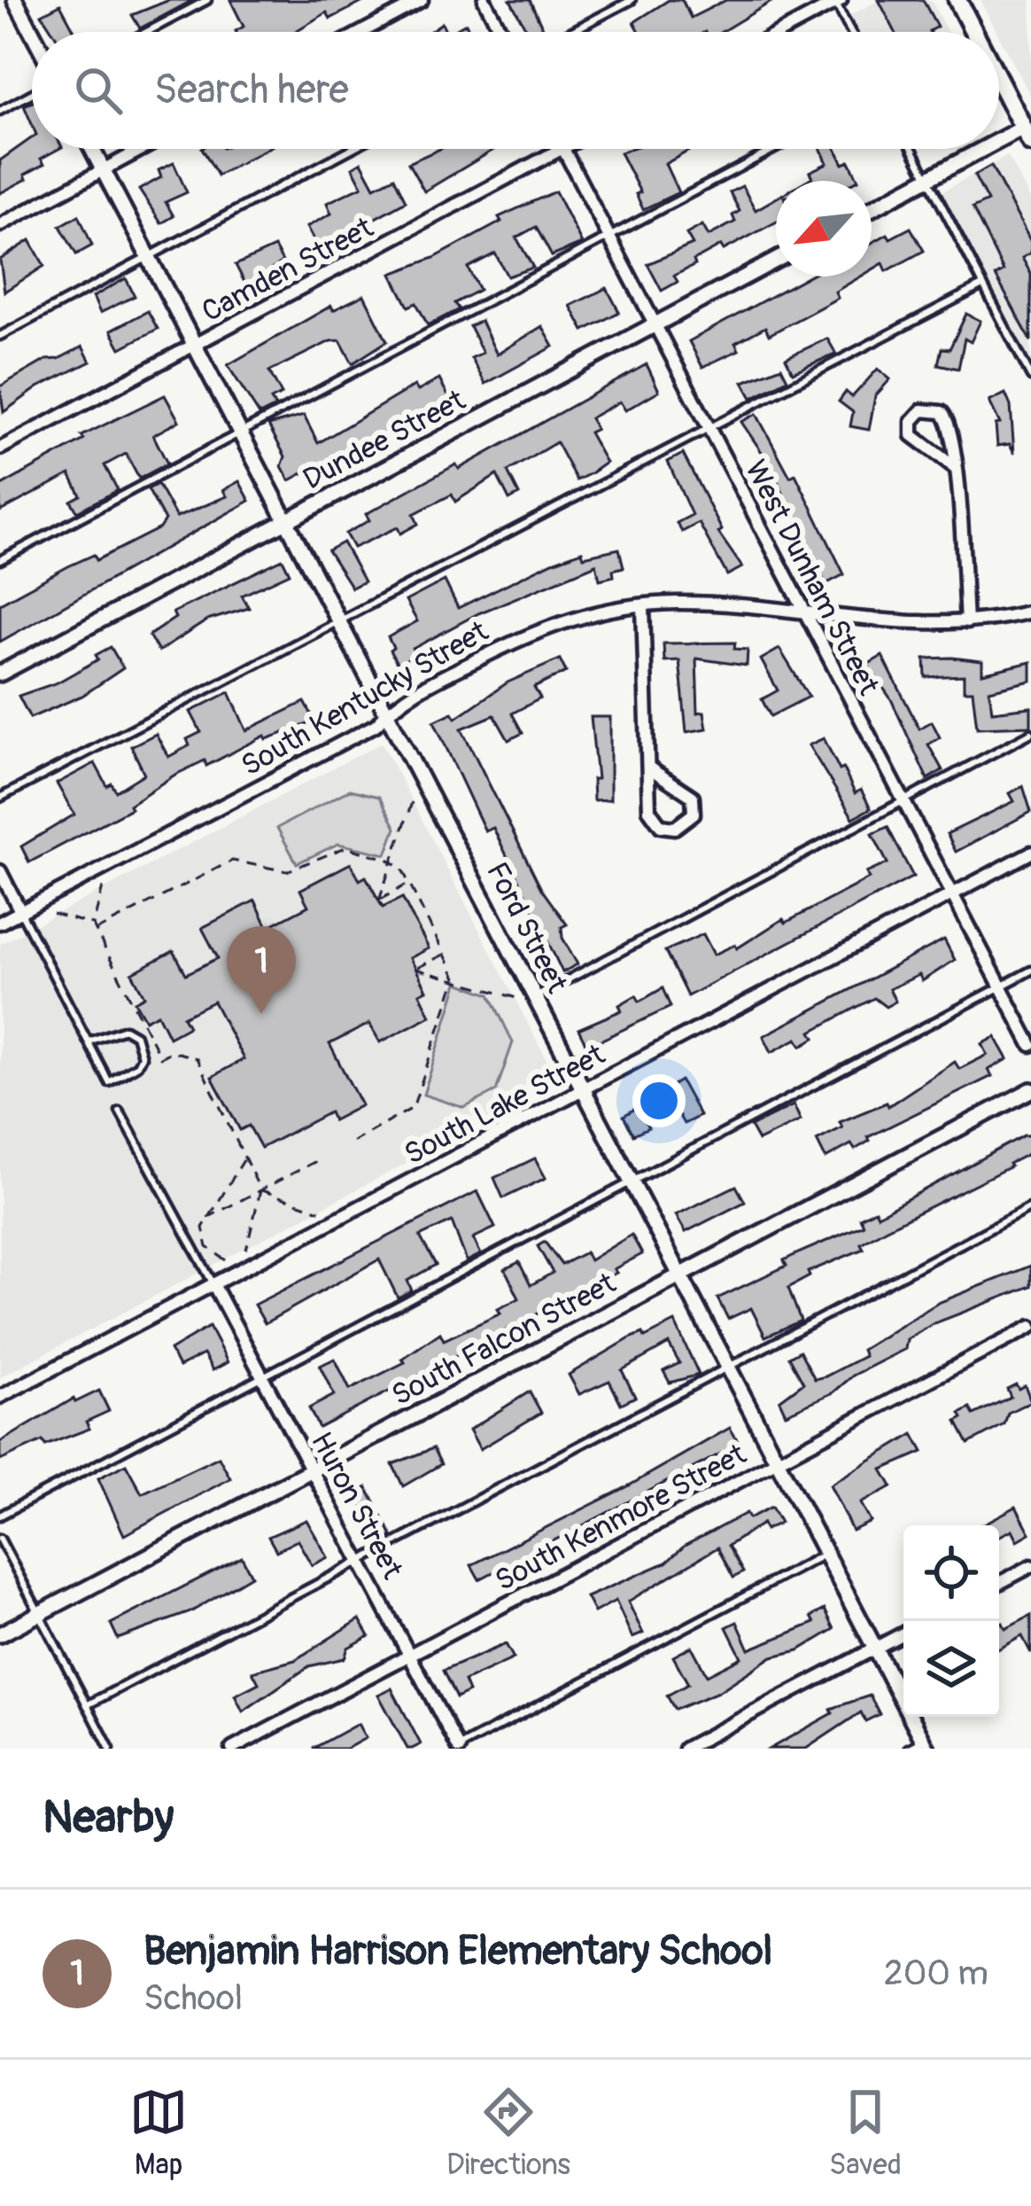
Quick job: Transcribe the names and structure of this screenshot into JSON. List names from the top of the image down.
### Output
{
  "streets": {
    "street": [
      "Camden Street",
      "Dundee Street",
      "West Dunham Street",
      "South Kentucky Street",
      "Ford Street",
      "South Lake Street",
      "South Falcon Street",
      "Huron Street",
      "South Kenmore Street"
    ]
  },
  "crossings": [
    ["Camden Street", "Ford Street"],
    ["Dundee Street", "West Dunham Street"],
    ["Dundee Street", "Ford Street"],
    ["West Dunham Street", "South Kentucky Street"],
    ["West Dunham Street", "South Lake Street"],
    ["South Kentucky Street", "Ford Street"],
    ["Ford Street", "South Lake Street"],
    ["Ford Street", "South Falcon Street"],
    ["Ford Street", "South Kenmore Street"],
    ["South Lake Street", "Huron Street"],
    ["South Falcon Street", "Huron Street"],
    ["Huron Street", "South Kenmore Street"]
  ],
  "north": "bottom left",
  "page": {
    "search": "Search here",
    "pins": "1",
    "heading": "Nearby",
    "list": [
      {
        "mark": "1",
        "name": "Benjamin Harrison Elementary School",
        "note": "School",
        "value": "200 m"
      }
    ],
    "nav": ["Map", "Directions", "Saved"]
  }
}
